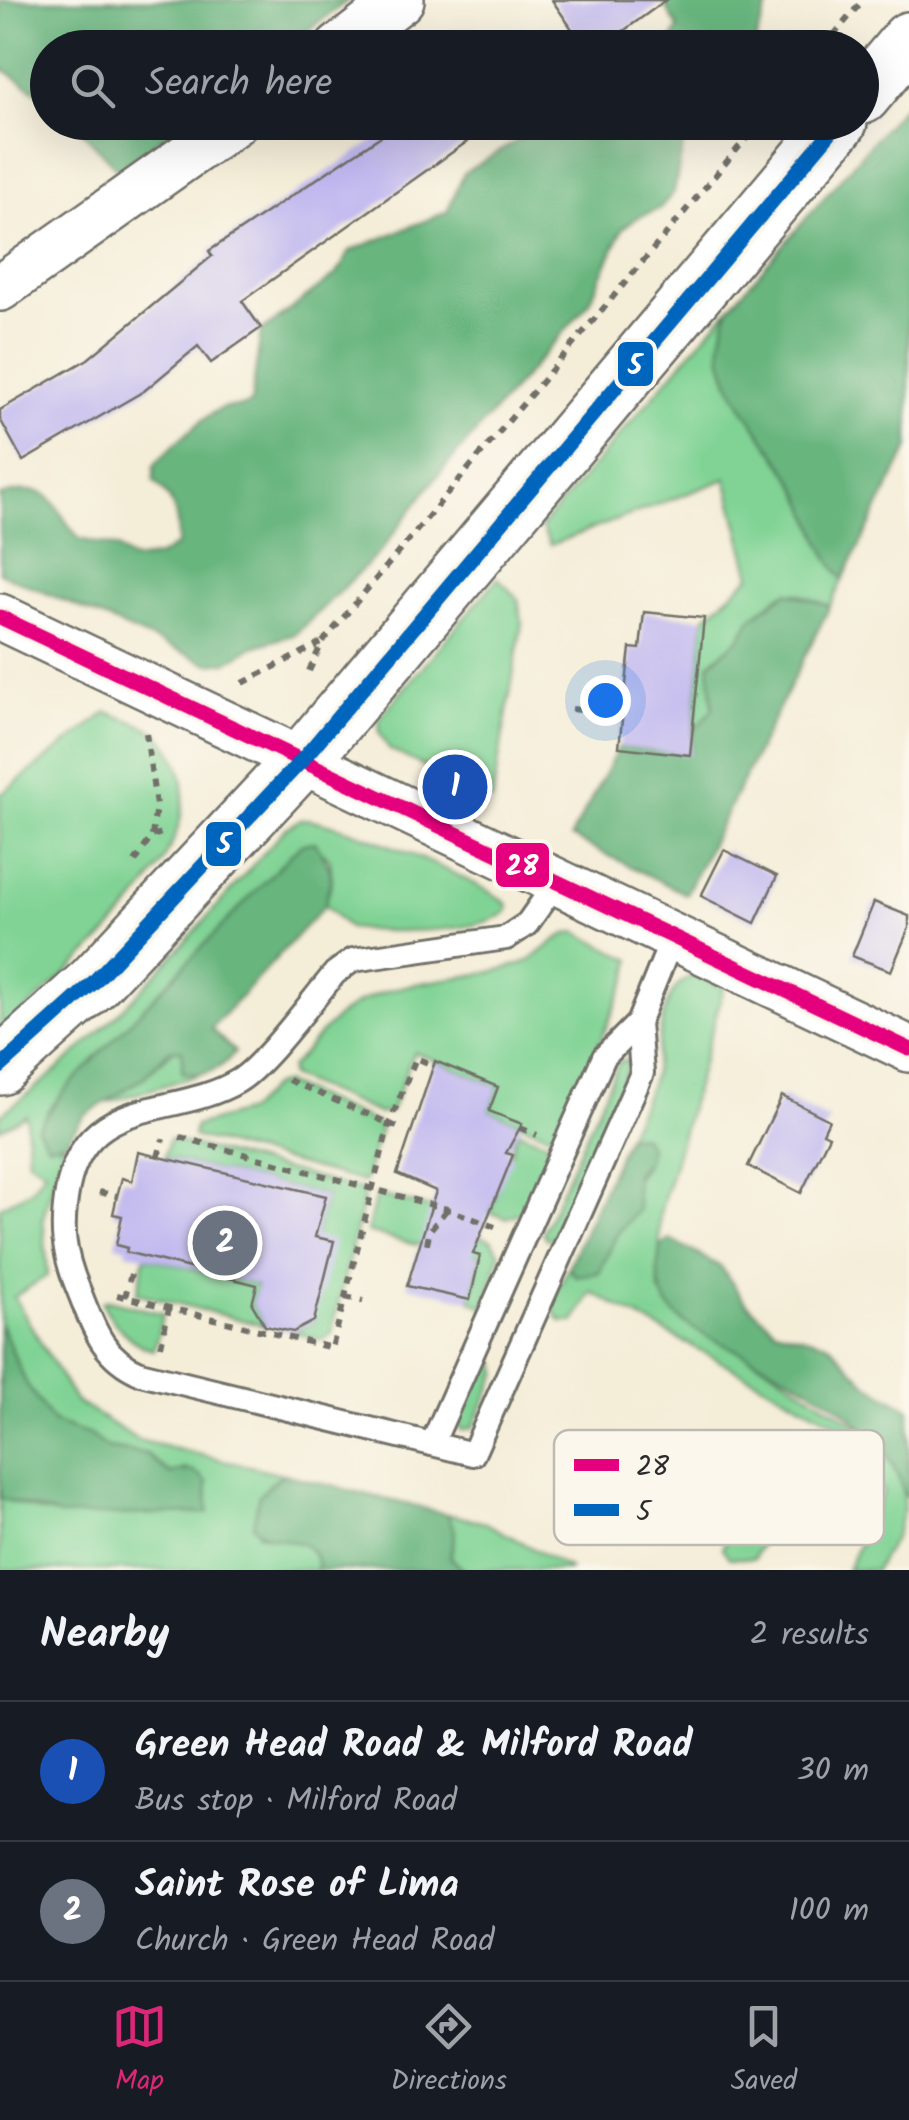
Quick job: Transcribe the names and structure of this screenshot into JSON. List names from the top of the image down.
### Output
{
  "lines": ["transit line 5", "transit line 28"],
  "legend": ["28", "5"],
  "page": {
    "search": "Search here",
    "pins": ["1", "2"],
    "heading": ["Nearby", "2 results"],
    "list": [
      {
        "mark": "1",
        "name": "Green Head Road & Milford Road",
        "note": "Bus stop · Milford Road",
        "value": "30 m"
      },
      {
        "mark": "2",
        "name": "Saint Rose of Lima",
        "note": "Church · Green Head Road",
        "value": "100 m"
      }
    ],
    "nav": ["Map", "Directions", "Saved"]
  }
}
